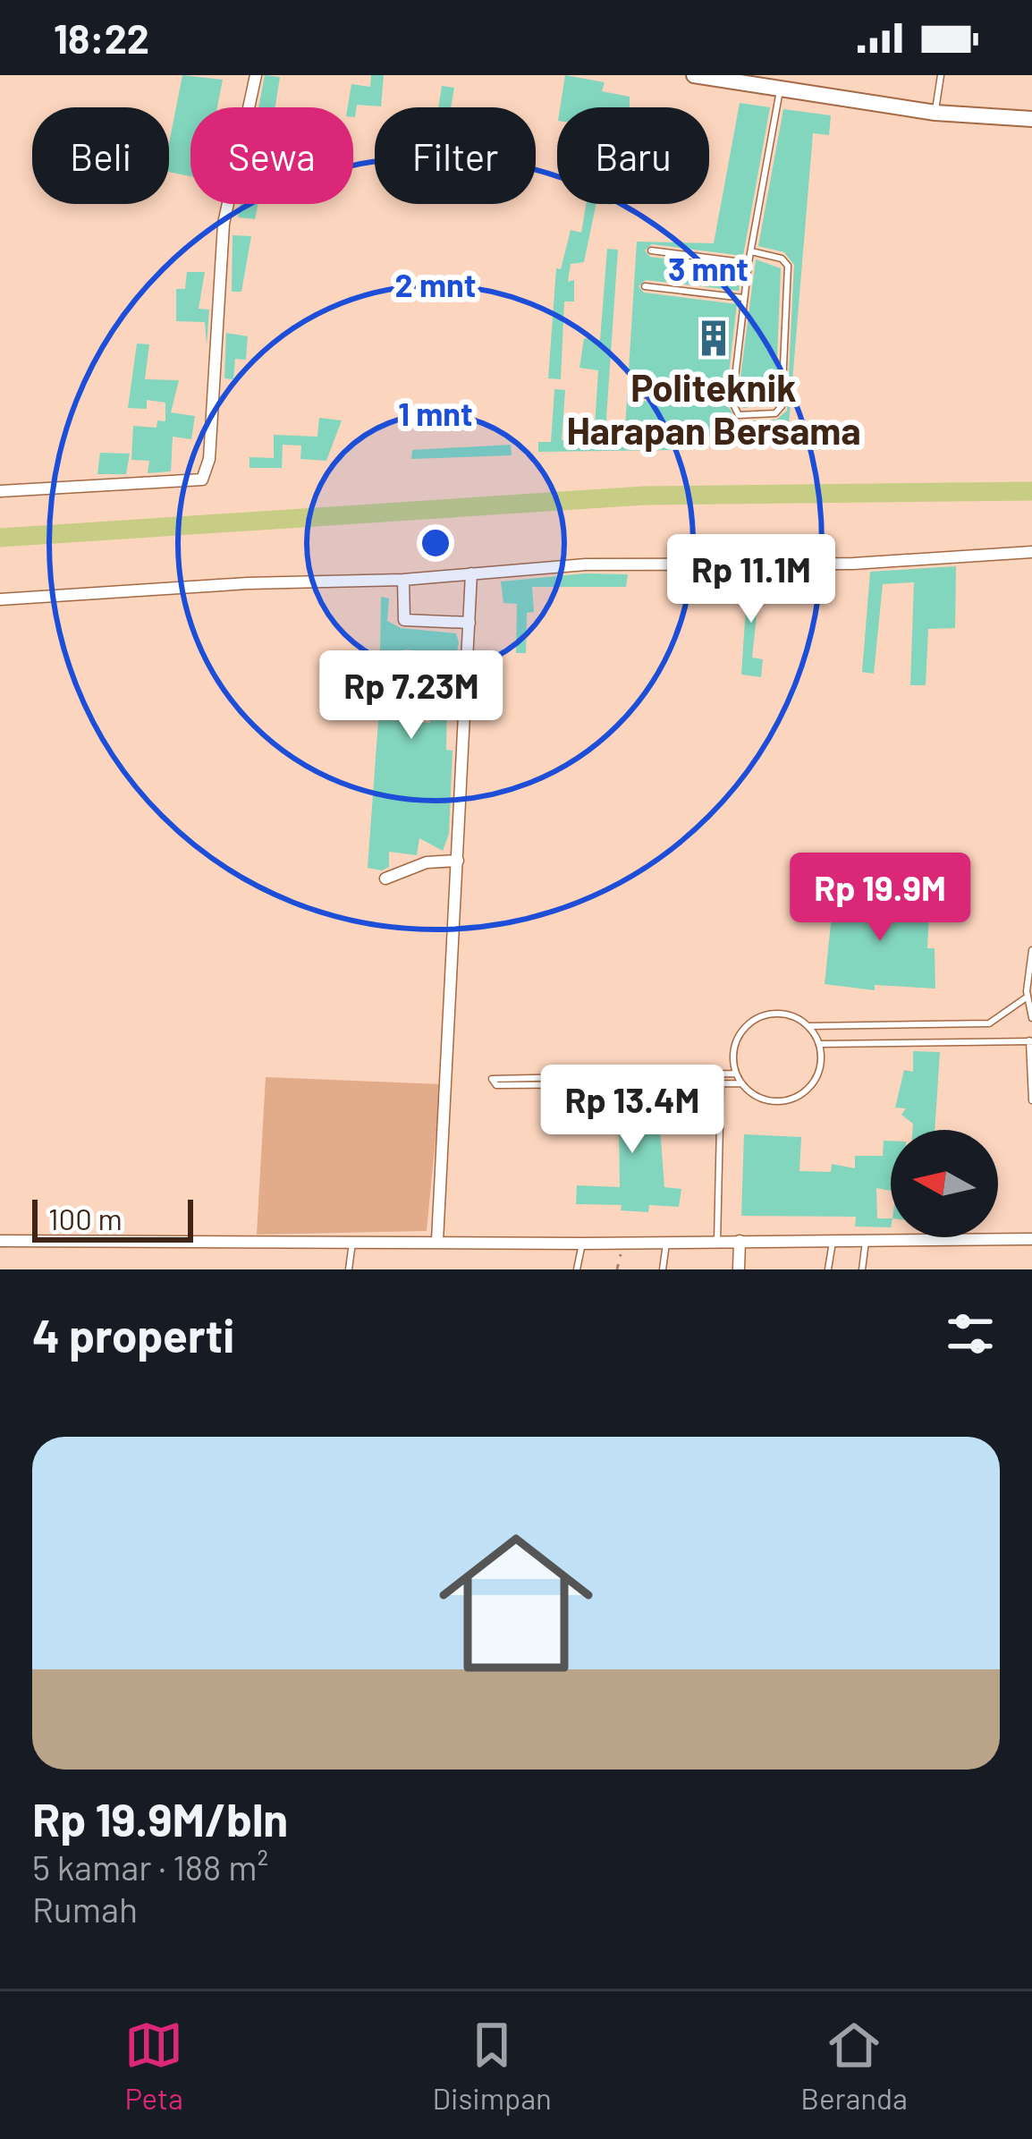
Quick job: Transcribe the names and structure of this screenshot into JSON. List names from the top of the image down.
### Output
{
  "places": {
    "building": ["Politeknik Harapan Bersama"]
  },
  "scale_bar": "100 m",
  "north": "left",
  "page": {
    "status": "18:22",
    "chip": [
      "Beli",
      "Sewa",
      "Filter",
      "Baru"
    ],
    "price": [
      "Rp 11.1M",
      "Rp 7.23M",
      "Rp 19.9M",
      "Rp 13.4M"
    ],
    "scale": "100 m",
    "heading": "4 properti",
    "list": [
      {
        "name": "Rp 19.9M/bln",
        "note": "5 kamar · 188 m² · Rumah"
      }
    ],
    "tabs": ["Peta", "Disimpan", "Beranda"]
  },
  "rings": ["3 mnt", "2 mnt", "1 mnt"]
}
